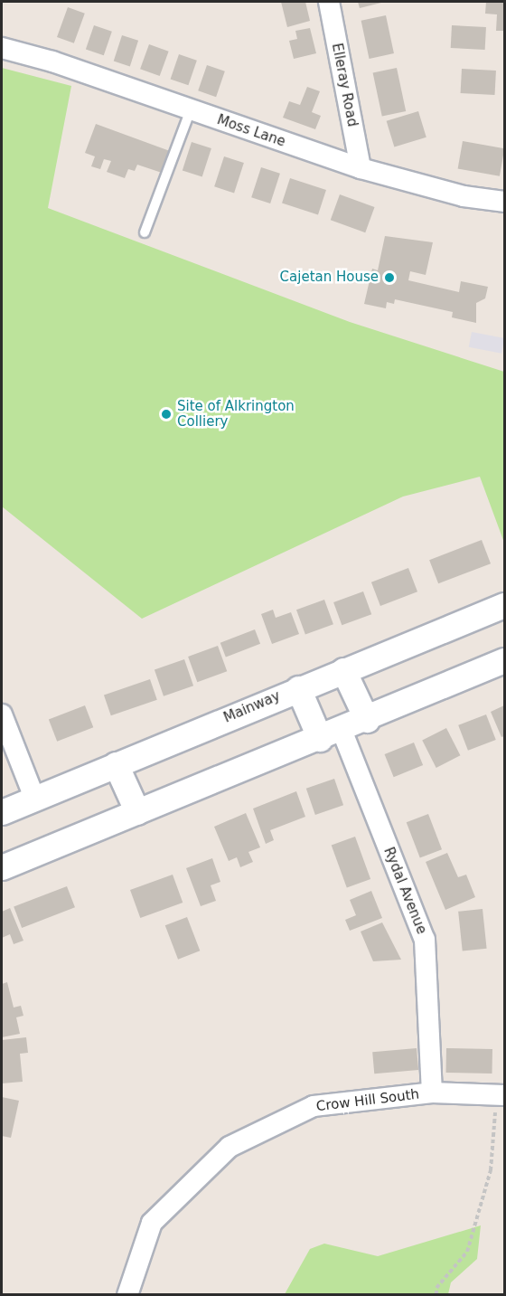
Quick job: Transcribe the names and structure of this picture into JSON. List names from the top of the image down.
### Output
{
  "streets": {
    "street": [
      "Elleray Road",
      "Moss Lane",
      "Mainway",
      "Rydal Avenue",
      "Crow Hill South"
    ]
  },
  "crossings": [
    ["Elleray Road", "Moss Lane"],
    ["Rydal Avenue", "Crow Hill South"]
  ],
  "places": ["Cajetan House", "Site of Alkrington Colliery"]
}
